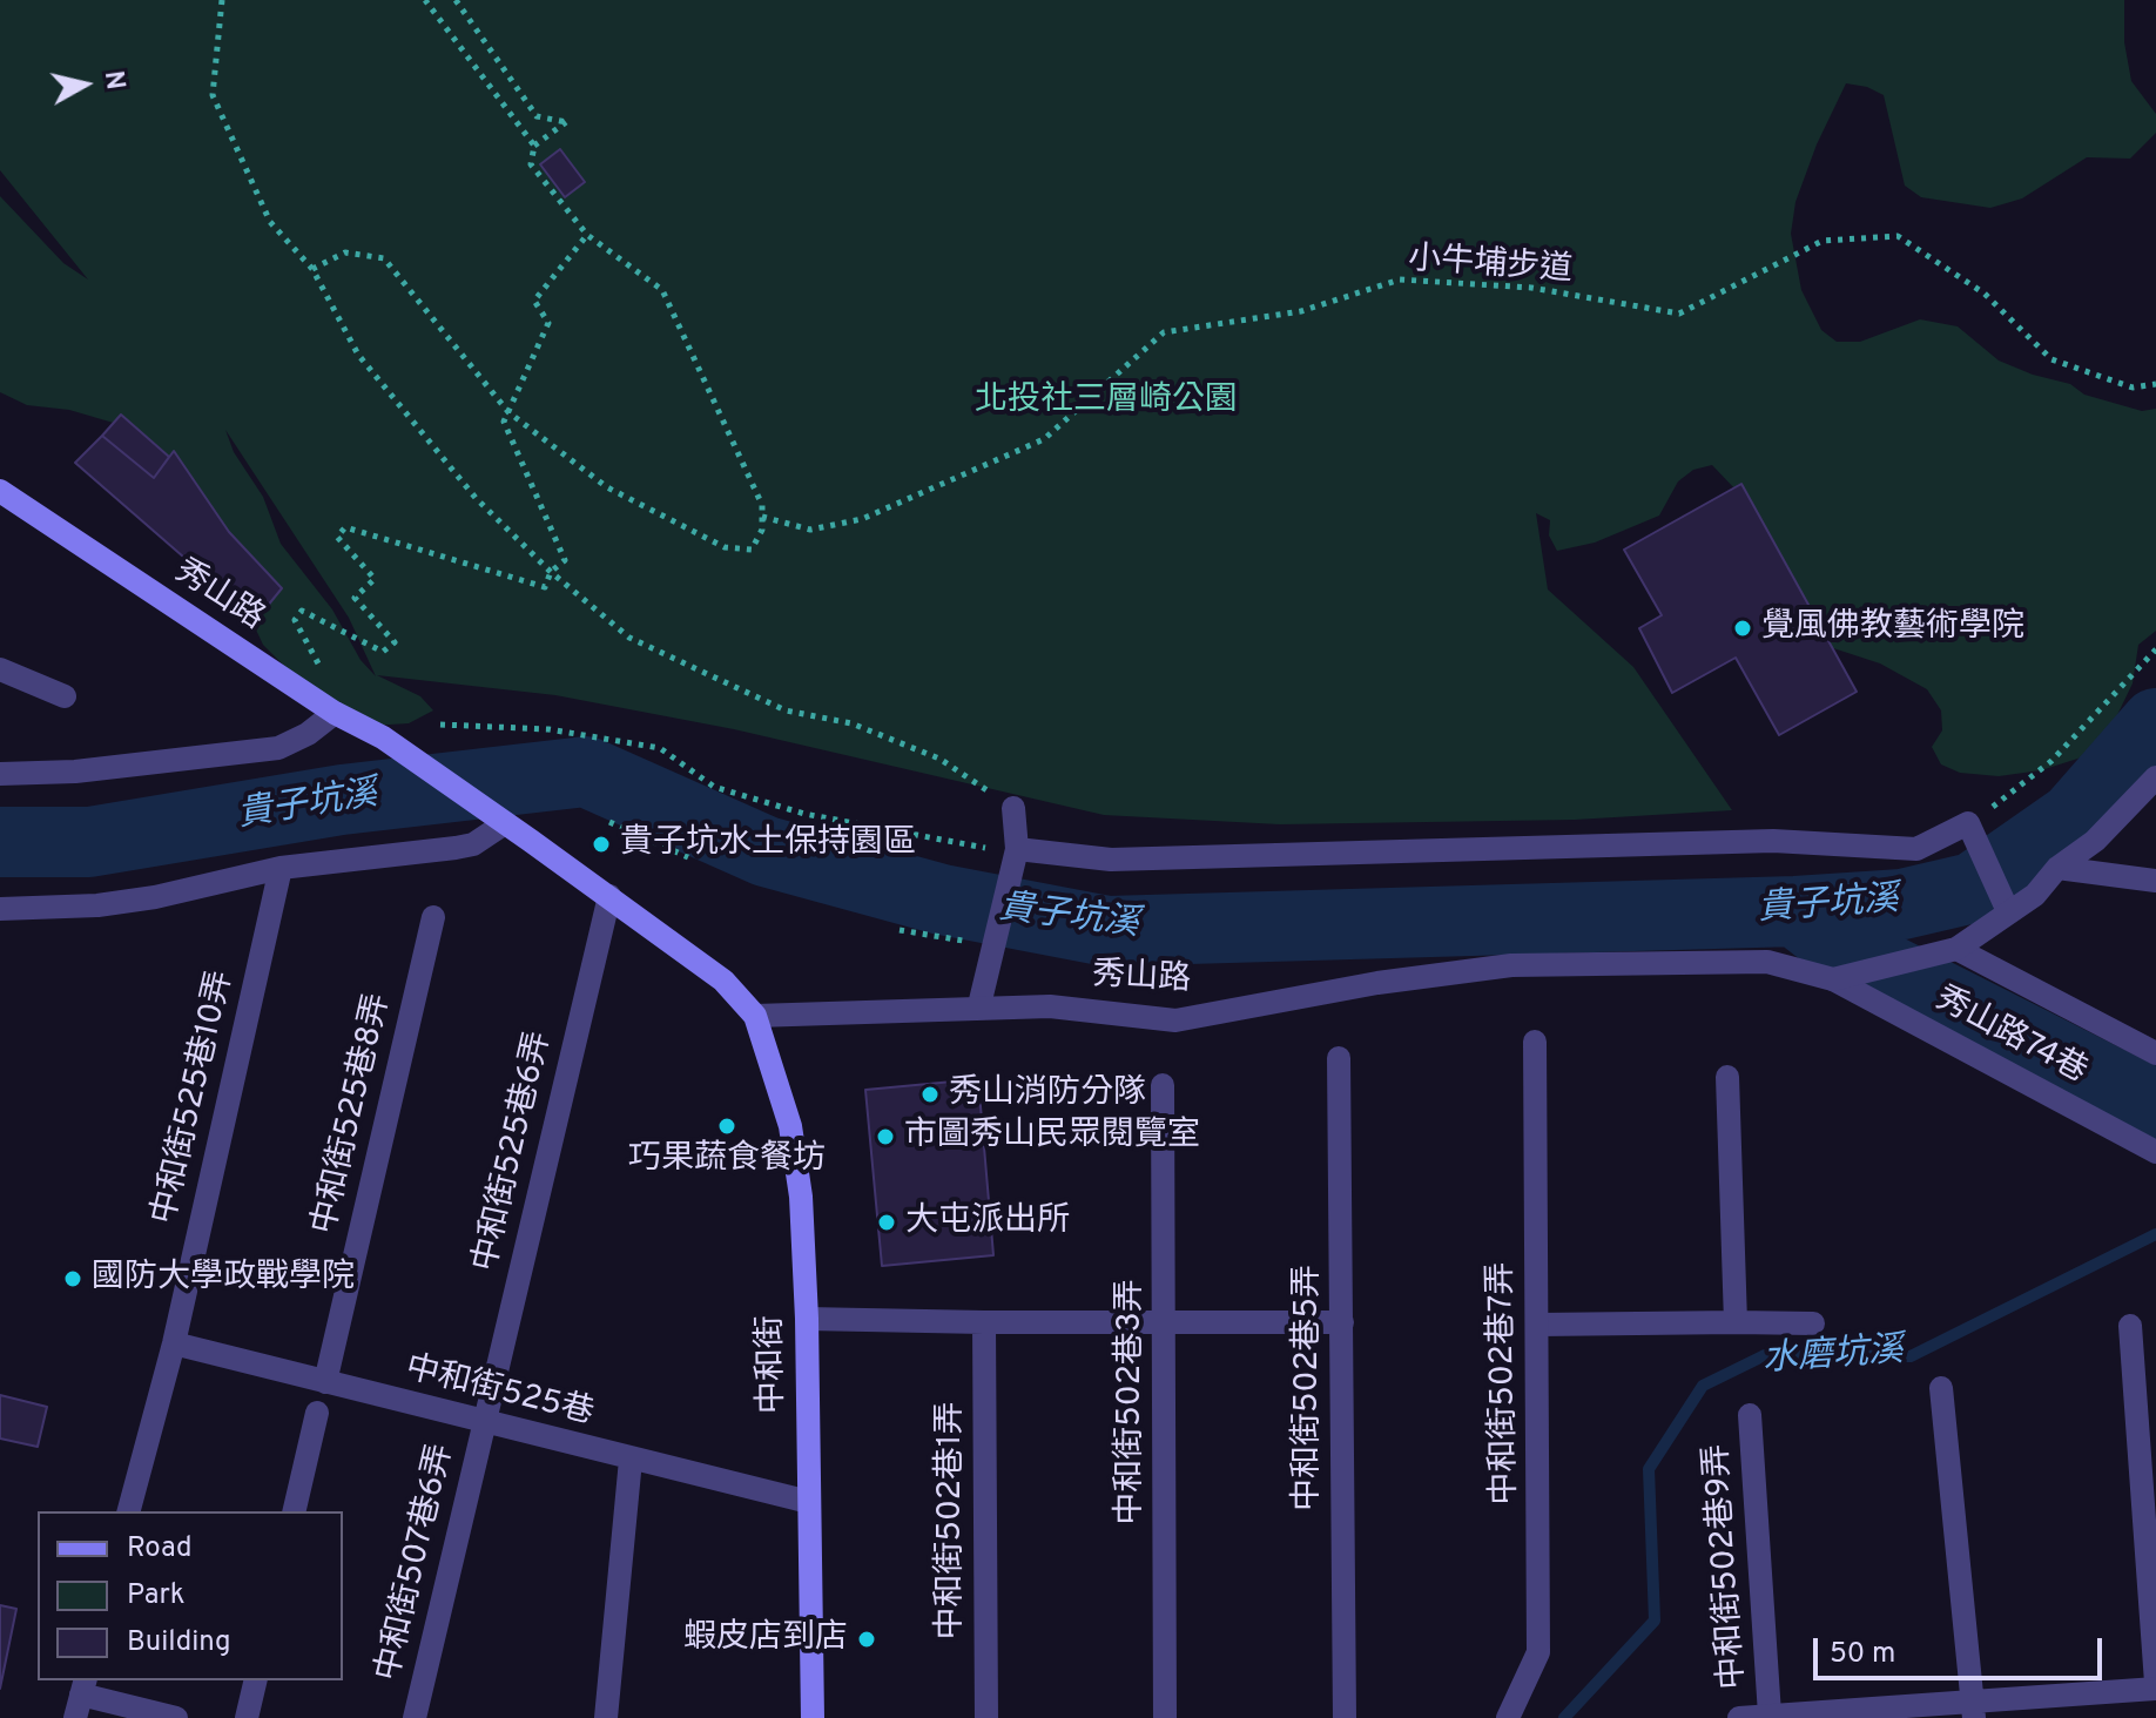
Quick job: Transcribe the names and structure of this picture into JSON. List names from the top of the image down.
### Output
{
  "streets": {
    "street": [
      "秀山路",
      "秀山路74巷",
      "中和街525巷10弄",
      "中和街525巷8弄",
      "中和街525巷6弄",
      "中和街",
      "中和街502巷7弄",
      "中和街502巷5弄",
      "中和街525巷",
      "中和街502巷3弄",
      "中和街502巷1弄",
      "中和街507巷6弄",
      "中和街502巷9弄"
    ],
    "path": ["小牛埔步道"]
  },
  "crossings": [
    ["秀山路", "秀山路74巷"],
    ["秀山路", "中和街"],
    ["中和街525巷10弄", "中和街525巷"],
    ["中和街525巷8弄", "中和街525巷"],
    ["中和街525巷6弄", "中和街525巷"],
    ["中和街525巷6弄", "中和街507巷6弄"],
    ["中和街", "中和街525巷"],
    ["中和街525巷", "中和街507巷6弄"]
  ],
  "water": ["貴子坑溪", "水磨坑溪"],
  "parks": ["北投社三層崎公園"],
  "places": [
    "覺風佛教藝術學院",
    "貴子坑水土保持園區",
    "秀山消防分隊",
    "巧果蔬食餐坊",
    "市圖秀山民眾閱覽室",
    "大屯派出所",
    "國防大學政戰學院",
    "蝦皮店到店"
  ],
  "legend": ["Road", "Park", "Building"],
  "scale_bar": "50 m",
  "north": "right"
}
